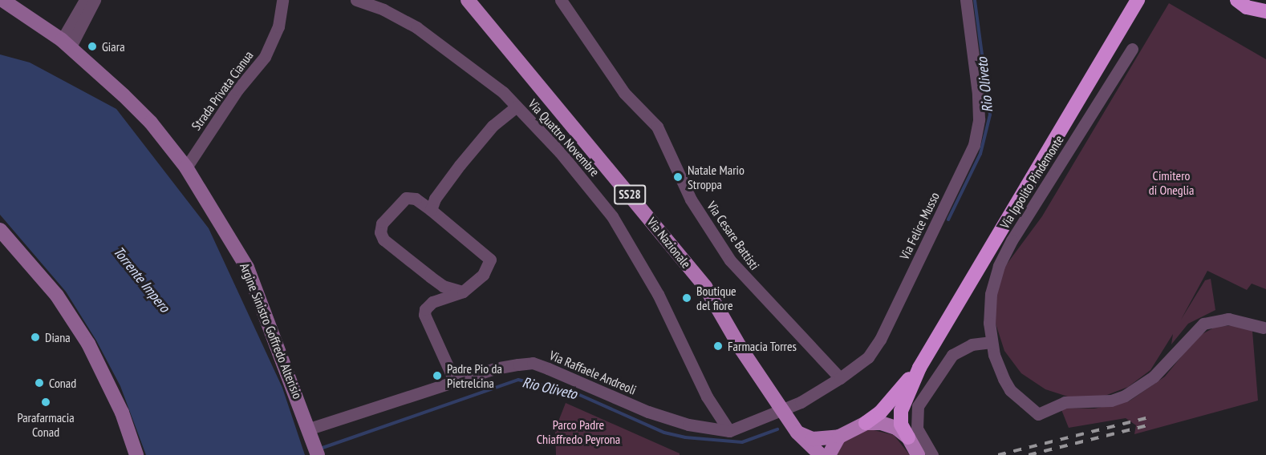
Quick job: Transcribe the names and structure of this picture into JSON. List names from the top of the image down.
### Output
{
  "streets": {
    "main road": ["SS28", "Via Nazionale", "Argine Sinistro Goffredo Alterisio"],
    "street": [
      "Strada Privata Cianua",
      "Via Quattro Novembre",
      "Via Ippolito Pindemonte",
      "Via Felice Musso",
      "Via Cesare Battisti",
      "Via Raffaele Andreoli"
    ]
  },
  "crossings": [
    ["Strada Privata Cianua", "Argine Sinistro Goffredo Alterisio"],
    ["Via Quattro Novembre", "Via Raffaele Andreoli"],
    ["Via Felice Musso", "Via Cesare Battisti"],
    ["Via Felice Musso", "Via Nazionale"],
    ["Via Felice Musso", "Via Raffaele Andreoli"],
    ["Via Nazionale", "Via Raffaele Andreoli"],
    ["Argine Sinistro Goffredo Alterisio", "Via Raffaele Andreoli"]
  ],
  "water": ["Rio Oliveto", "Torrente Impero"],
  "parks": ["Cimitero di Oneglia", "Parco Padre Chiaffredo Peyrona"],
  "places": [
    "Giara",
    "Natale Mario Stroppa",
    "Boutique del fiore",
    "Diana",
    "Farmacia Torres",
    "Padre Pio da Pietrelcina",
    "Conad",
    "Parafarmacia Conad"
  ]
}
